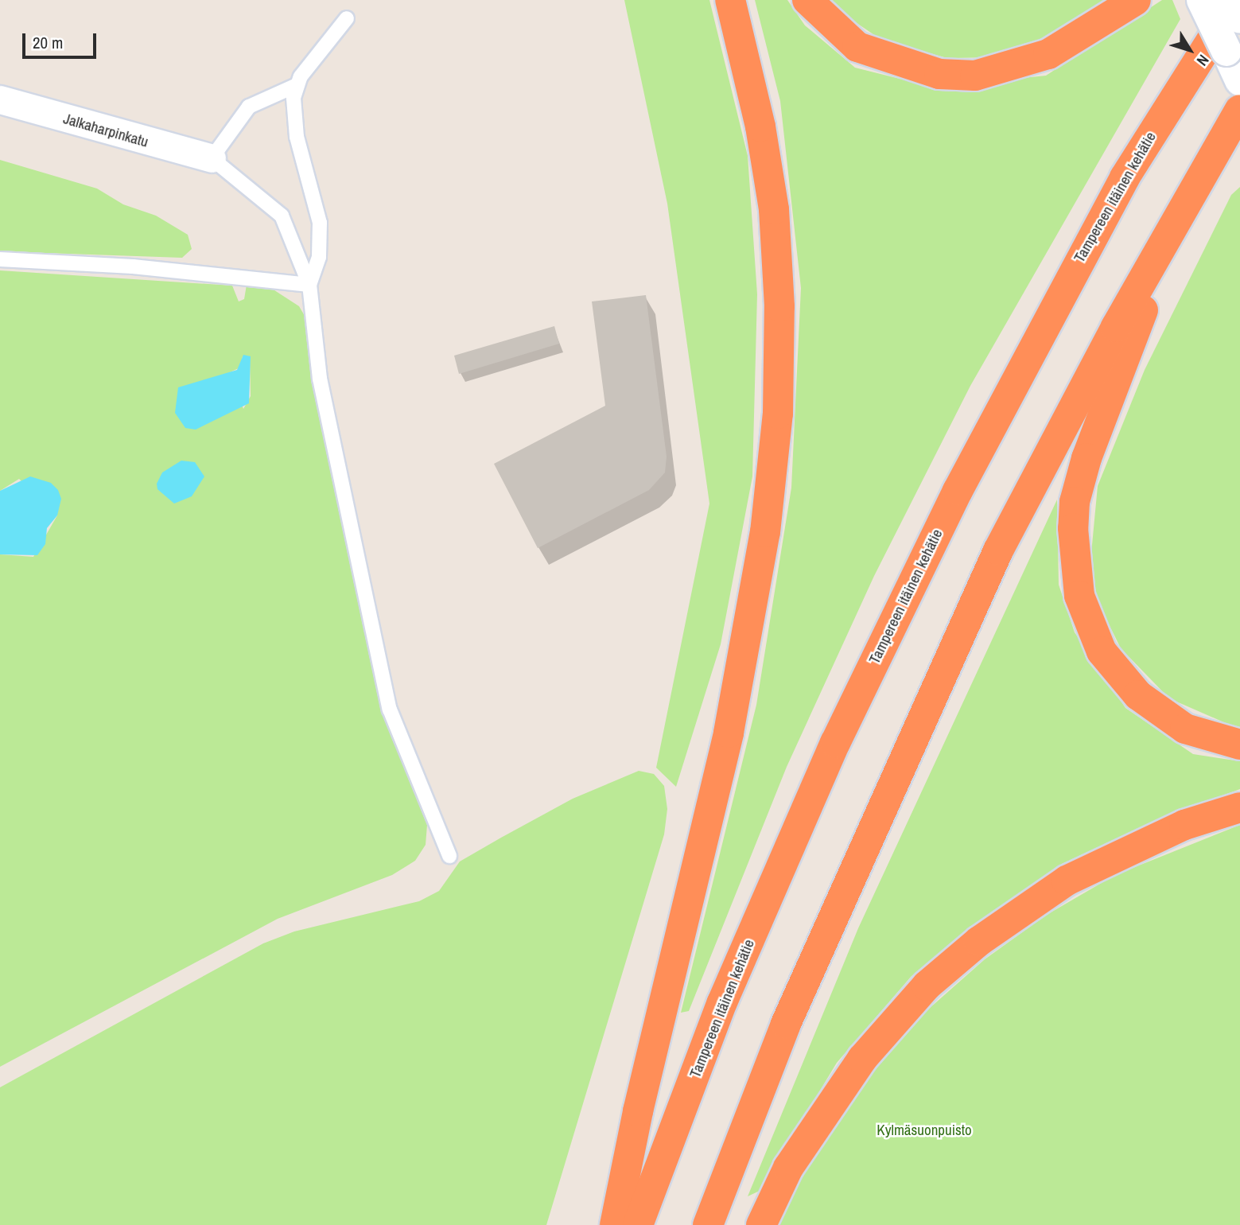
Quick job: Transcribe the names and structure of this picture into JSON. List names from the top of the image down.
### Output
{
  "streets": {
    "highway": ["Tampereen itäinen kehätie"],
    "street": ["Jalkaharpinkatu"]
  },
  "parks": ["Kylmäsuonpuisto"],
  "scale_bar": "20 m",
  "north": "bottom right"
}
